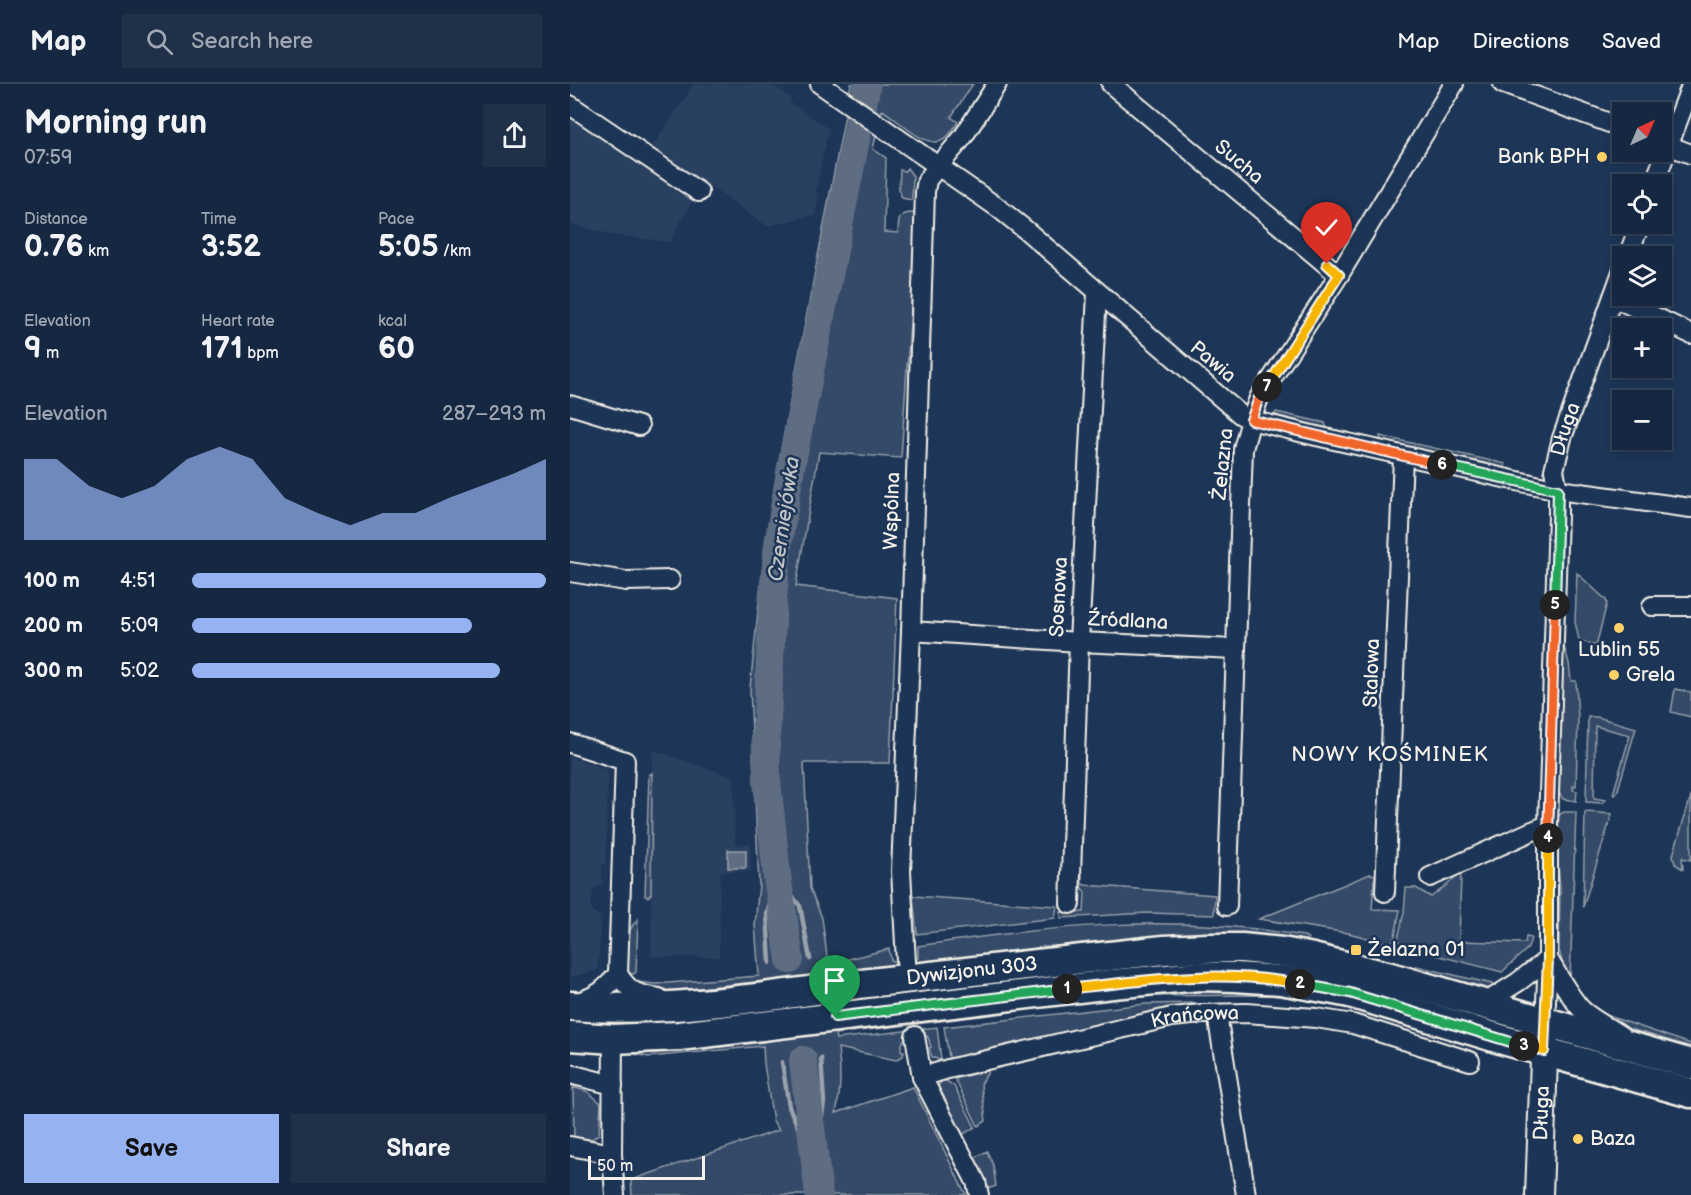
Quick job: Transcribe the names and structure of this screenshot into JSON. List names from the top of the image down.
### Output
{
  "streets": {
    "main road": ["Dywizjonu 303"],
    "street": [
      "Sucha",
      "Pawia",
      "Długa",
      "Żelazna",
      "Wspólna",
      "Sosnowa",
      "Źródlana",
      "Stalowa",
      "Krańcowa"
    ]
  },
  "crossings": [
    ["Sucha", "Żelazna"],
    ["Pawia", "Długa"],
    ["Pawia", "Żelazna"],
    ["Pawia", "Wspólna"],
    ["Pawia", "Sosnowa"],
    ["Pawia", "Stalowa"],
    ["Długa", "Dywizjonu 303"],
    ["Żelazna", "Źródlana"],
    ["Wspólna", "Źródlana"],
    ["Sosnowa", "Źródlana"]
  ],
  "districts": ["NOWY KOŚMINEK"],
  "water": ["Czerniejówka"],
  "places": {
    "other": [
      "Bank BPH",
      "Lublin 55",
      "Grela",
      "Baza"
    ],
    "transit": ["Żelazna 01"]
  },
  "scale_bar": "50 m",
  "north": "top right",
  "page": {
    "header": "Map",
    "search": "Search here",
    "nav": ["Map", "Directions", "Saved"],
    "heading": ["Morning run", "07:59"],
    "map_buttons": ["+", "−"],
    "stats": [
      ["Distance", "0.76 km"],
      ["Time", "3:52"],
      ["Pace", "5:05 /km"],
      ["Elevation", "9 m"],
      ["Heart rate", "171 bpm"],
      ["kcal", "60"]
    ],
    "pins": [
      "7",
      "6",
      "5",
      "4",
      "2",
      "1",
      "3"
    ],
    "chart": ["Elevation", "287–293 m"],
    "list": [
      {
        "name": "100 m",
        "note": "4:51"
      },
      {
        "name": "200 m",
        "note": "5:09"
      },
      {
        "name": "300 m",
        "note": "5:02"
      }
    ],
    "buttons": ["Save", "Share"],
    "scale": "50 m"
  }
}
